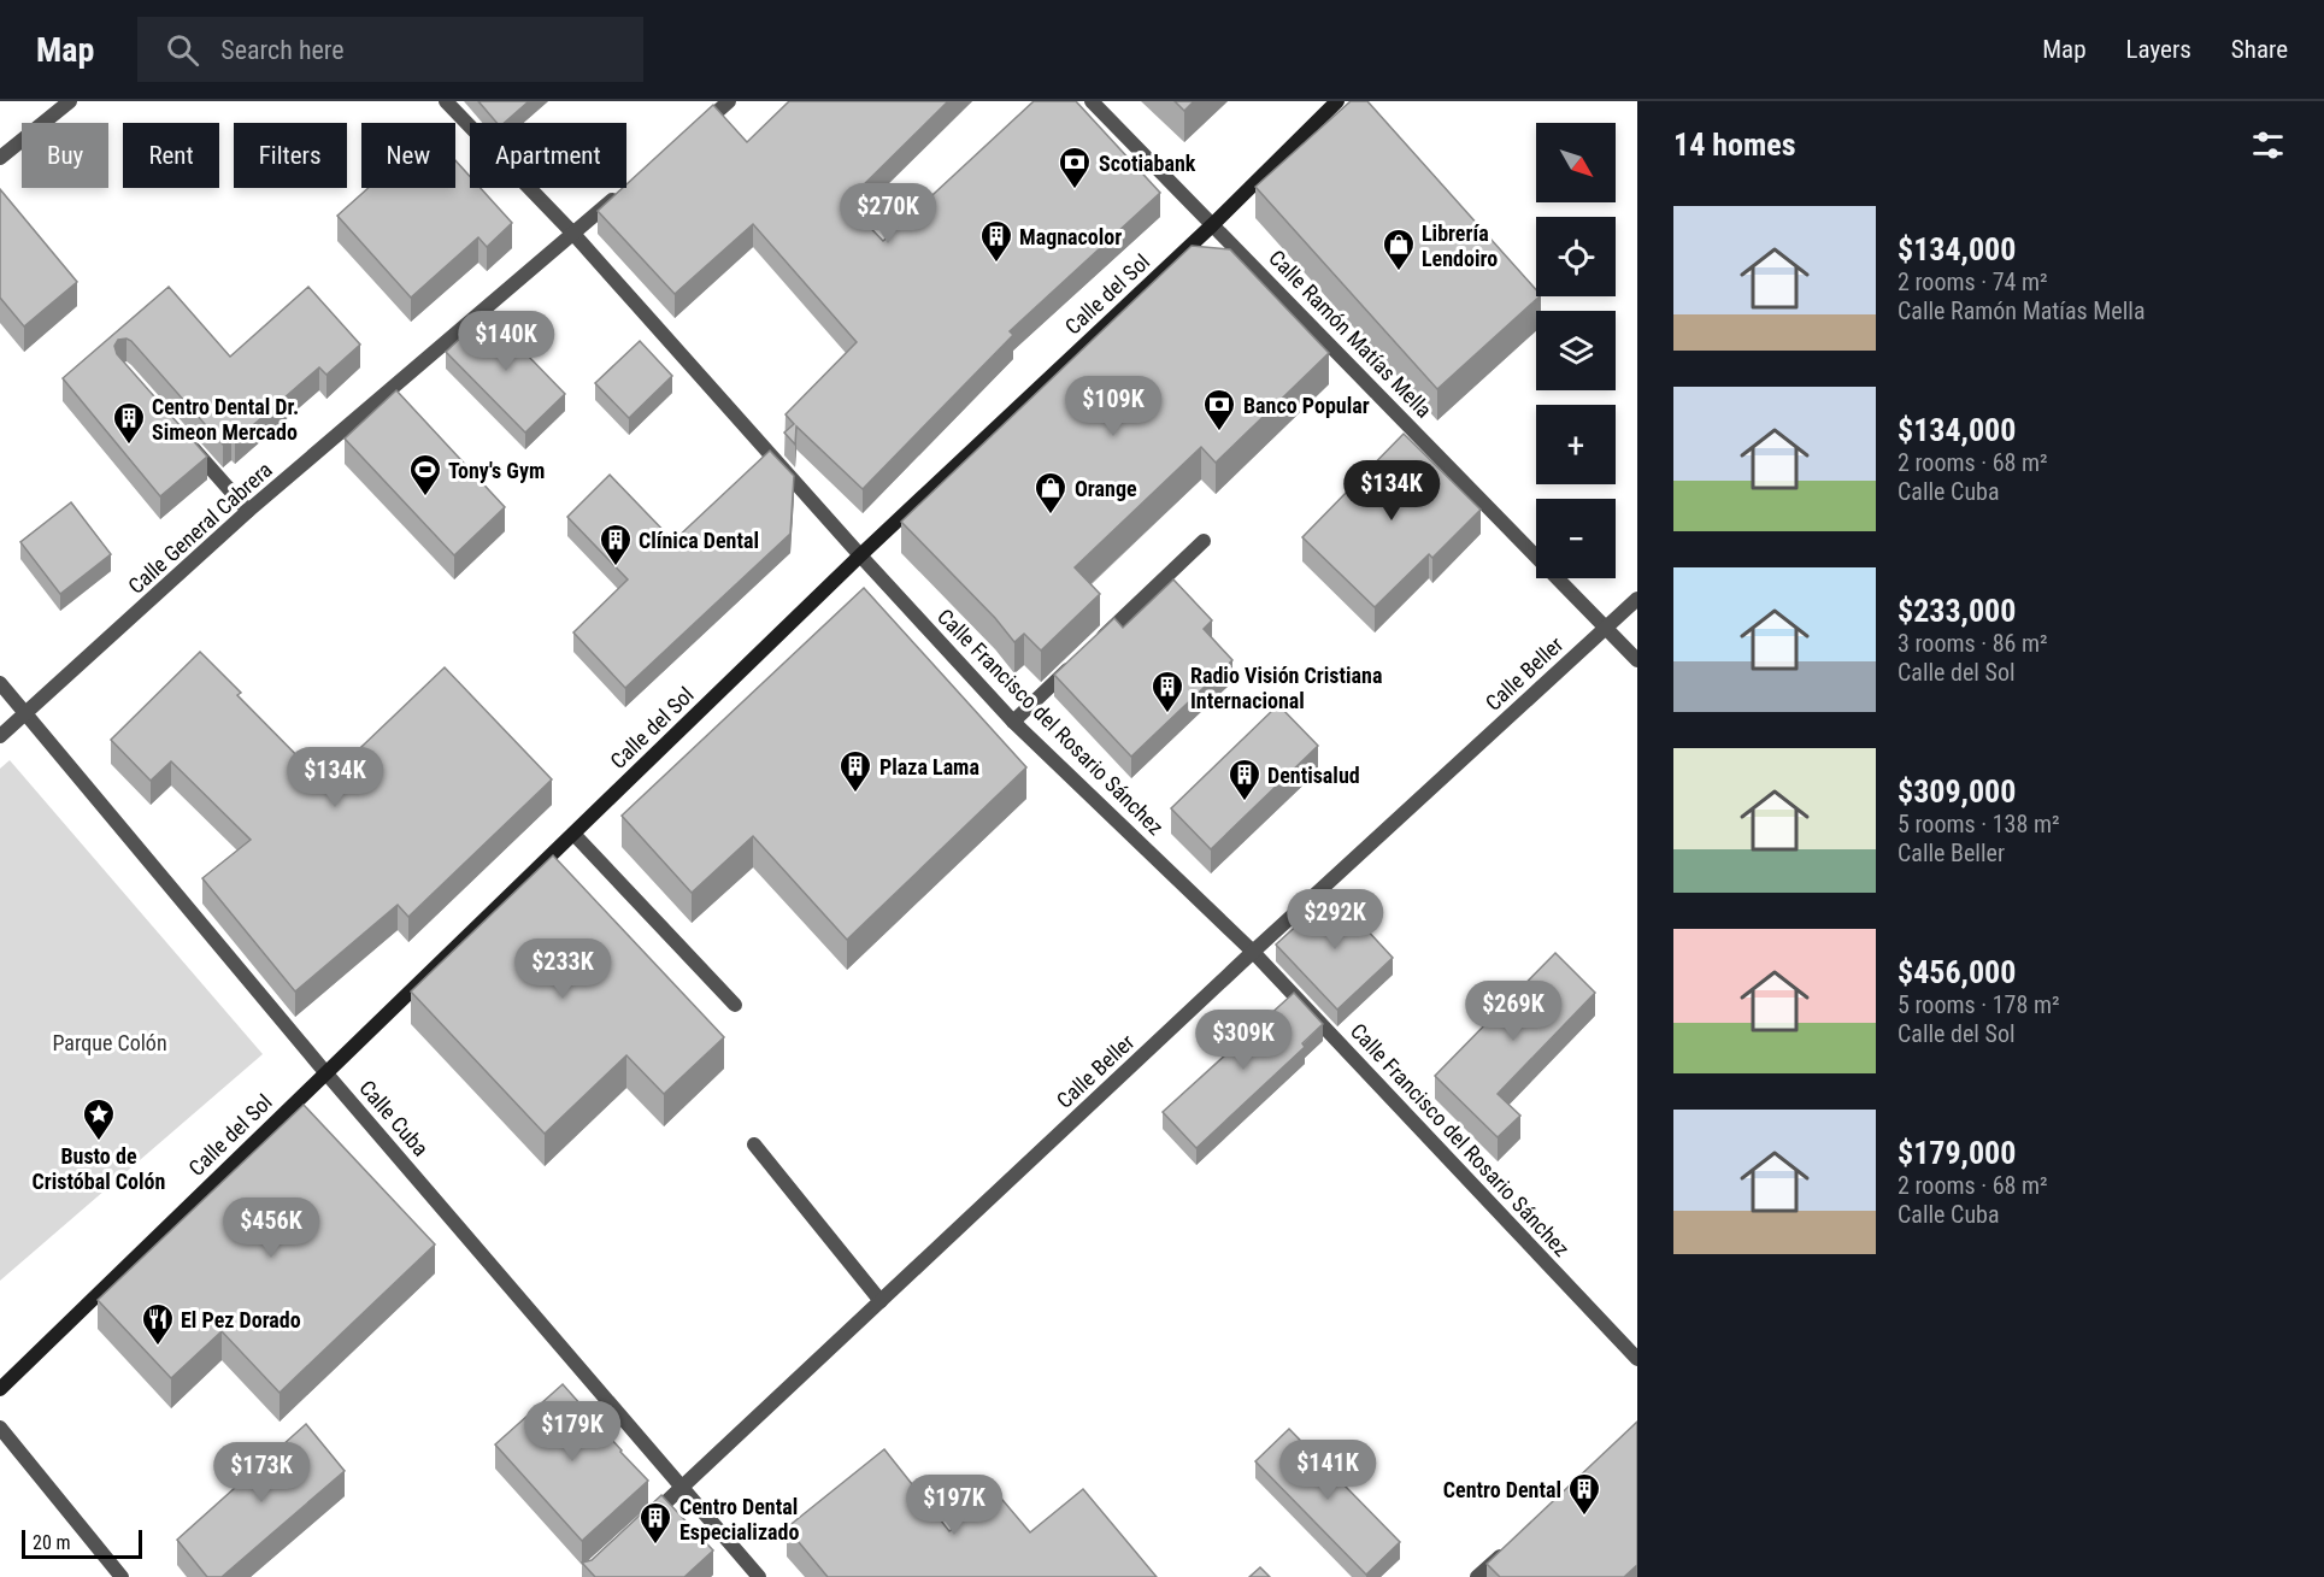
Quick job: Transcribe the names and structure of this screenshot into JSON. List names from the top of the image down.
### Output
{
  "streets": {
    "main road": ["Calle del Sol"],
    "street": [
      "Calle Ramón Matías Mella",
      "Calle General Cabrera",
      "Calle Beller",
      "Calle Francisco del Rosario Sánchez",
      "Calle Cuba"
    ]
  },
  "crossings": [
    ["Calle del Sol", "Calle Ramón Matías Mella"],
    ["Calle del Sol", "Calle Francisco del Rosario Sánchez"],
    ["Calle del Sol", "Calle Cuba"],
    ["Calle Ramón Matías Mella", "Calle Beller"],
    ["Calle General Cabrera", "Calle Francisco del Rosario Sánchez"],
    ["Calle General Cabrera", "Calle Cuba"],
    ["Calle Beller", "Calle Francisco del Rosario Sánchez"],
    ["Calle Beller", "Calle Cuba"]
  ],
  "parks": ["Parque Colón"],
  "places": {
    "bank": ["Scotiabank", "Banco Popular"],
    "building": [
      "Magnacolor",
      "Centro Dental Dr. Simeon Mercado",
      "Clínica Dental",
      "Radio Visión Cristiana Internacional",
      "Plaza Lama",
      "Dentisalud",
      "Centro Dental",
      "Centro Dental Especializado"
    ],
    "shop": ["Librería Lendoiro", "Orange"],
    "sports": ["Tony's Gym"],
    "place": ["Busto de Cristóbal Colón"],
    "restaurant": ["El Pez Dorado"]
  },
  "scale_bar": "20 m",
  "north": "bottom right",
  "page": {
    "header": "Map",
    "search": "Search here",
    "nav": ["Map", "Layers", "Share"],
    "heading": "14 homes",
    "map_buttons": ["+", "−"],
    "chip": [
      "Buy",
      "Rent",
      "Filters",
      "New",
      "Apartment"
    ],
    "price": [
      "$270K",
      "$140K",
      "$109K",
      "$134K",
      "$134K",
      "$292K",
      "$233K",
      "$269K",
      "$309K",
      "$456K",
      "$179K",
      "$141K",
      "$173K",
      "$197K"
    ],
    "list": [
      {
        "name": "$134,000",
        "note": "2 rooms · 74 m² · Calle Ramón Matías Mella"
      },
      {
        "name": "$134,000",
        "note": "2 rooms · 68 m² · Calle Cuba"
      },
      {
        "name": "$233,000",
        "note": "3 rooms · 86 m² · Calle del Sol"
      },
      {
        "name": "$309,000",
        "note": "5 rooms · 138 m² · Calle Beller"
      },
      {
        "name": "$456,000",
        "note": "5 rooms · 178 m² · Calle del Sol"
      },
      {
        "name": "$179,000",
        "note": "2 rooms · 68 m² · Calle Cuba"
      }
    ],
    "scale": "20 m"
  }
}
